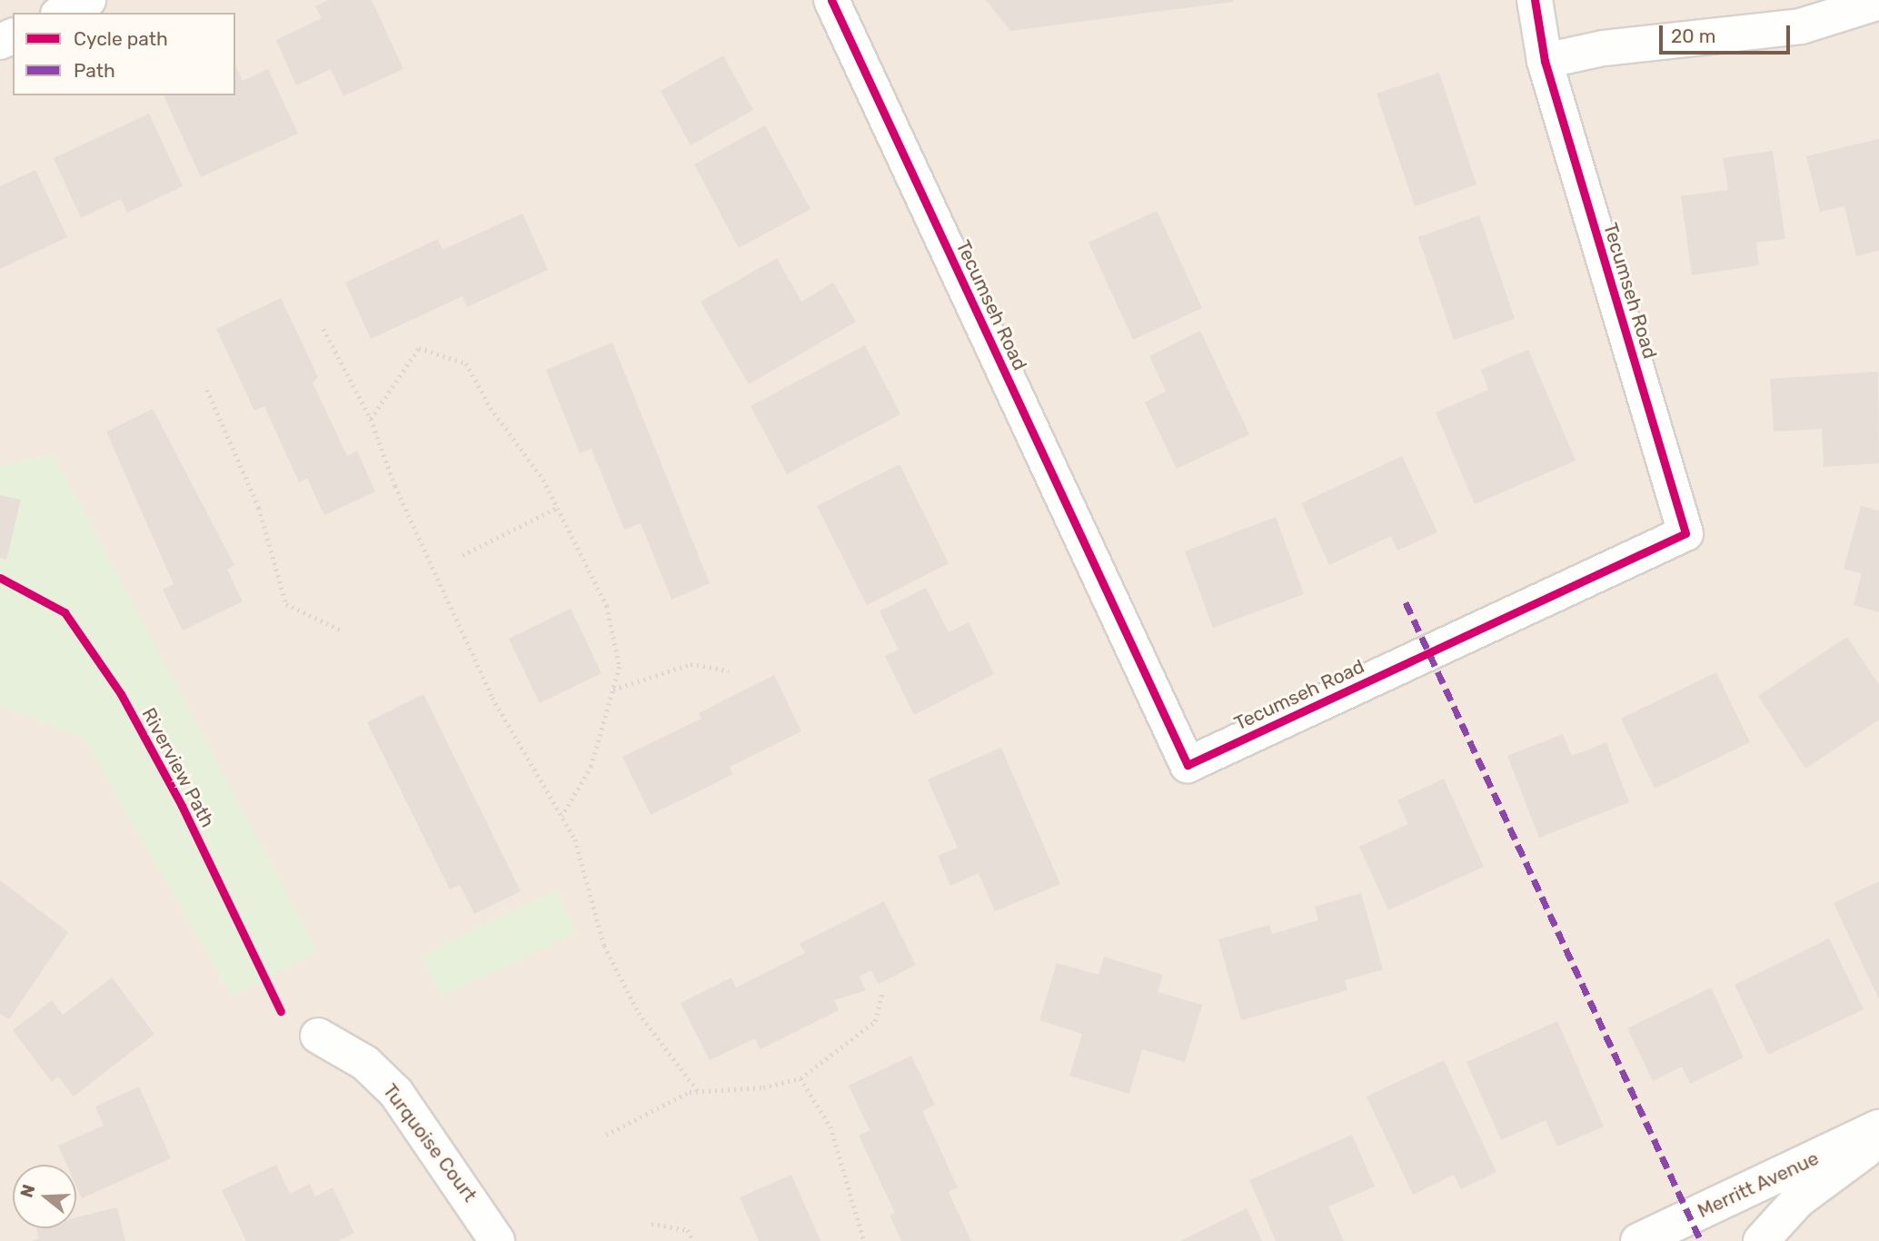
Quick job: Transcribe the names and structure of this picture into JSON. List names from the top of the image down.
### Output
{
  "streets": {
    "street": ["Tecumseh Road", "Turquoise Court", "Merritt Avenue"],
    "cycle path": ["Riverview Path"]
  },
  "legend": ["Cycle path", "Path"],
  "scale_bar": "20 m",
  "north": "left"
}
